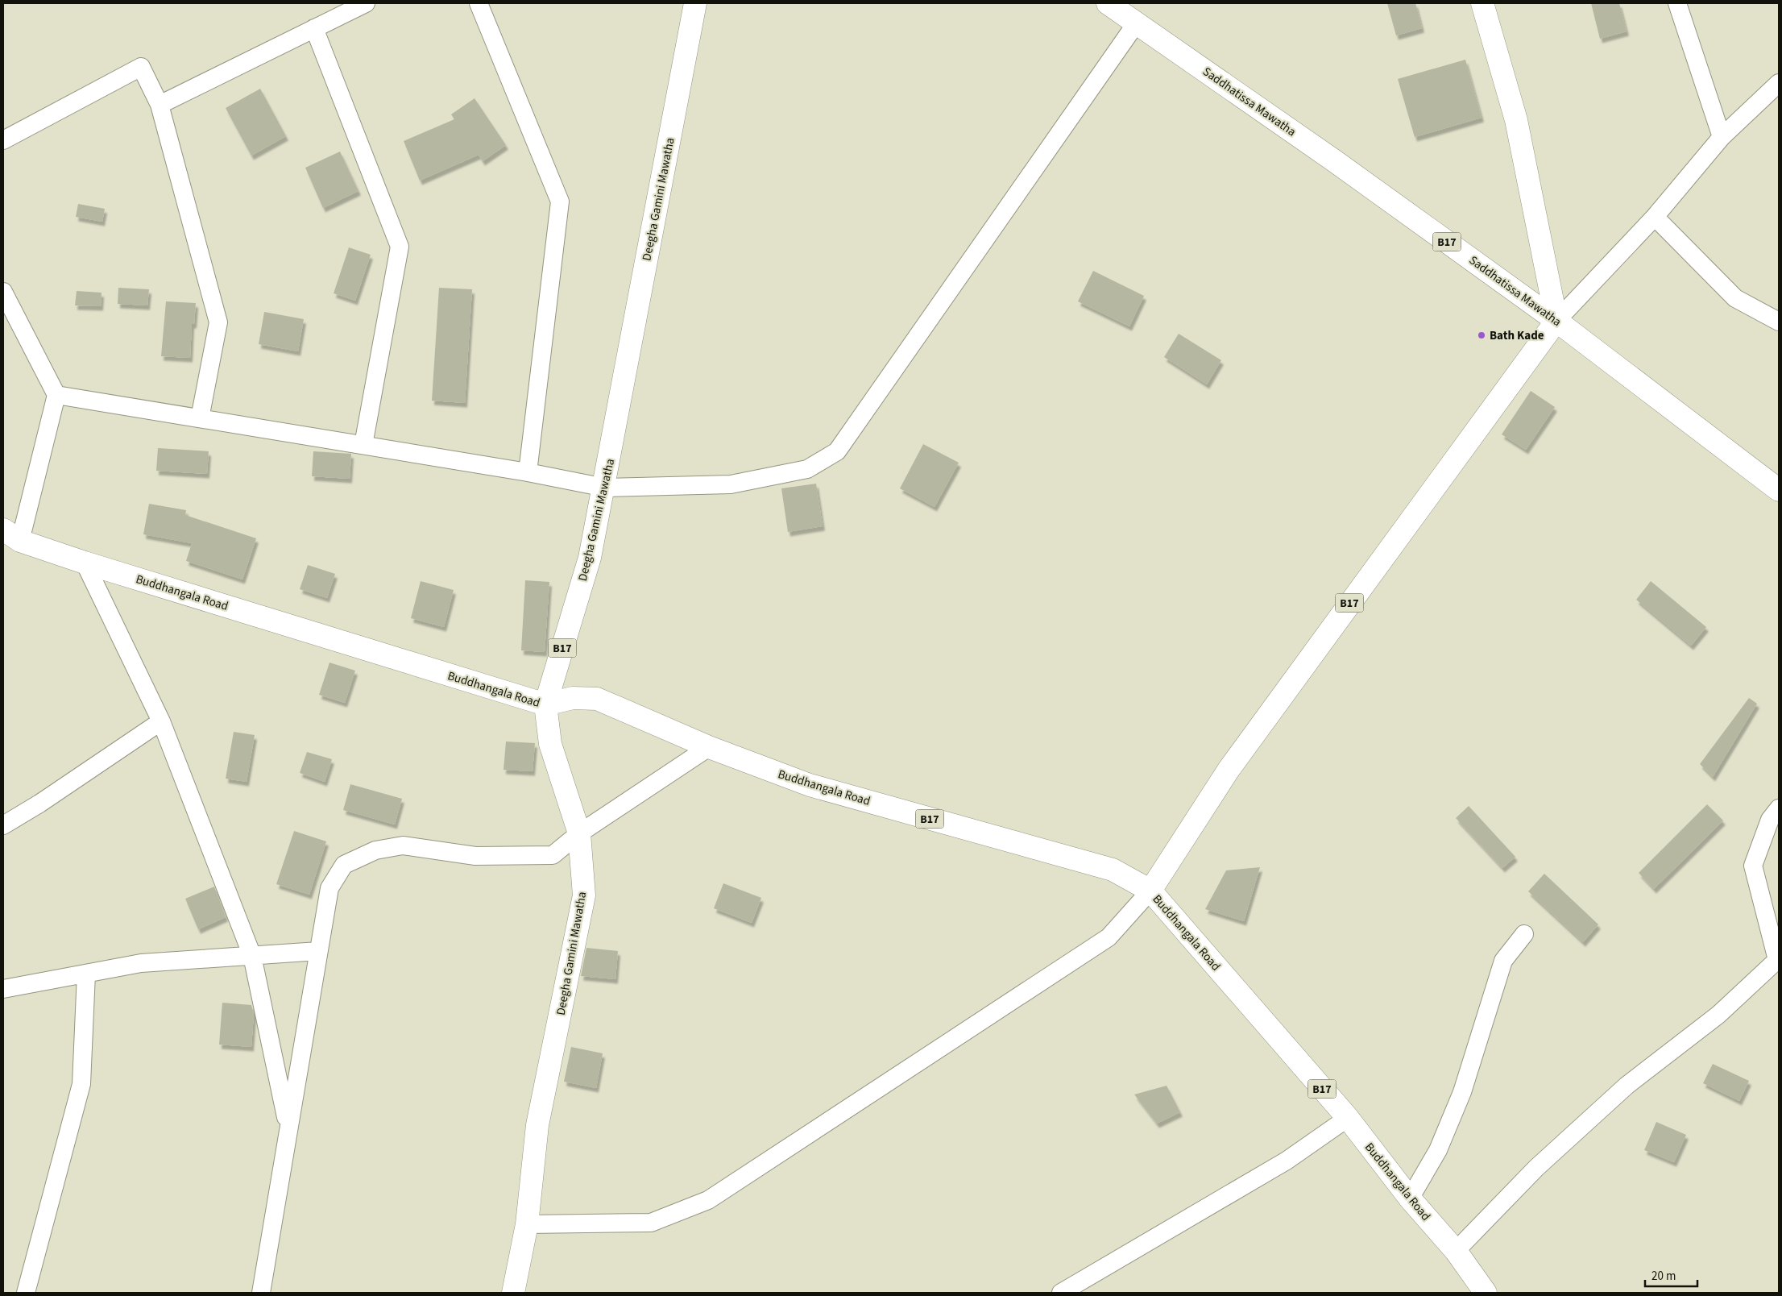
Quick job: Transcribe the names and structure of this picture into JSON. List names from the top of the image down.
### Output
{
  "streets": {
    "main road": [
      "Saddhatissa Mawatha",
      "Deegha Gamini Mawatha",
      "B17",
      "Buddhangala Road"
    ]
  },
  "crossings": [
    ["Saddhatissa Mawatha", "B17"],
    ["Deegha Gamini Mawatha", "Buddhangala Road"],
    ["B17", "Buddhangala Road"]
  ],
  "places": ["Bath Kade"],
  "scale_bar": "20 m"
}
